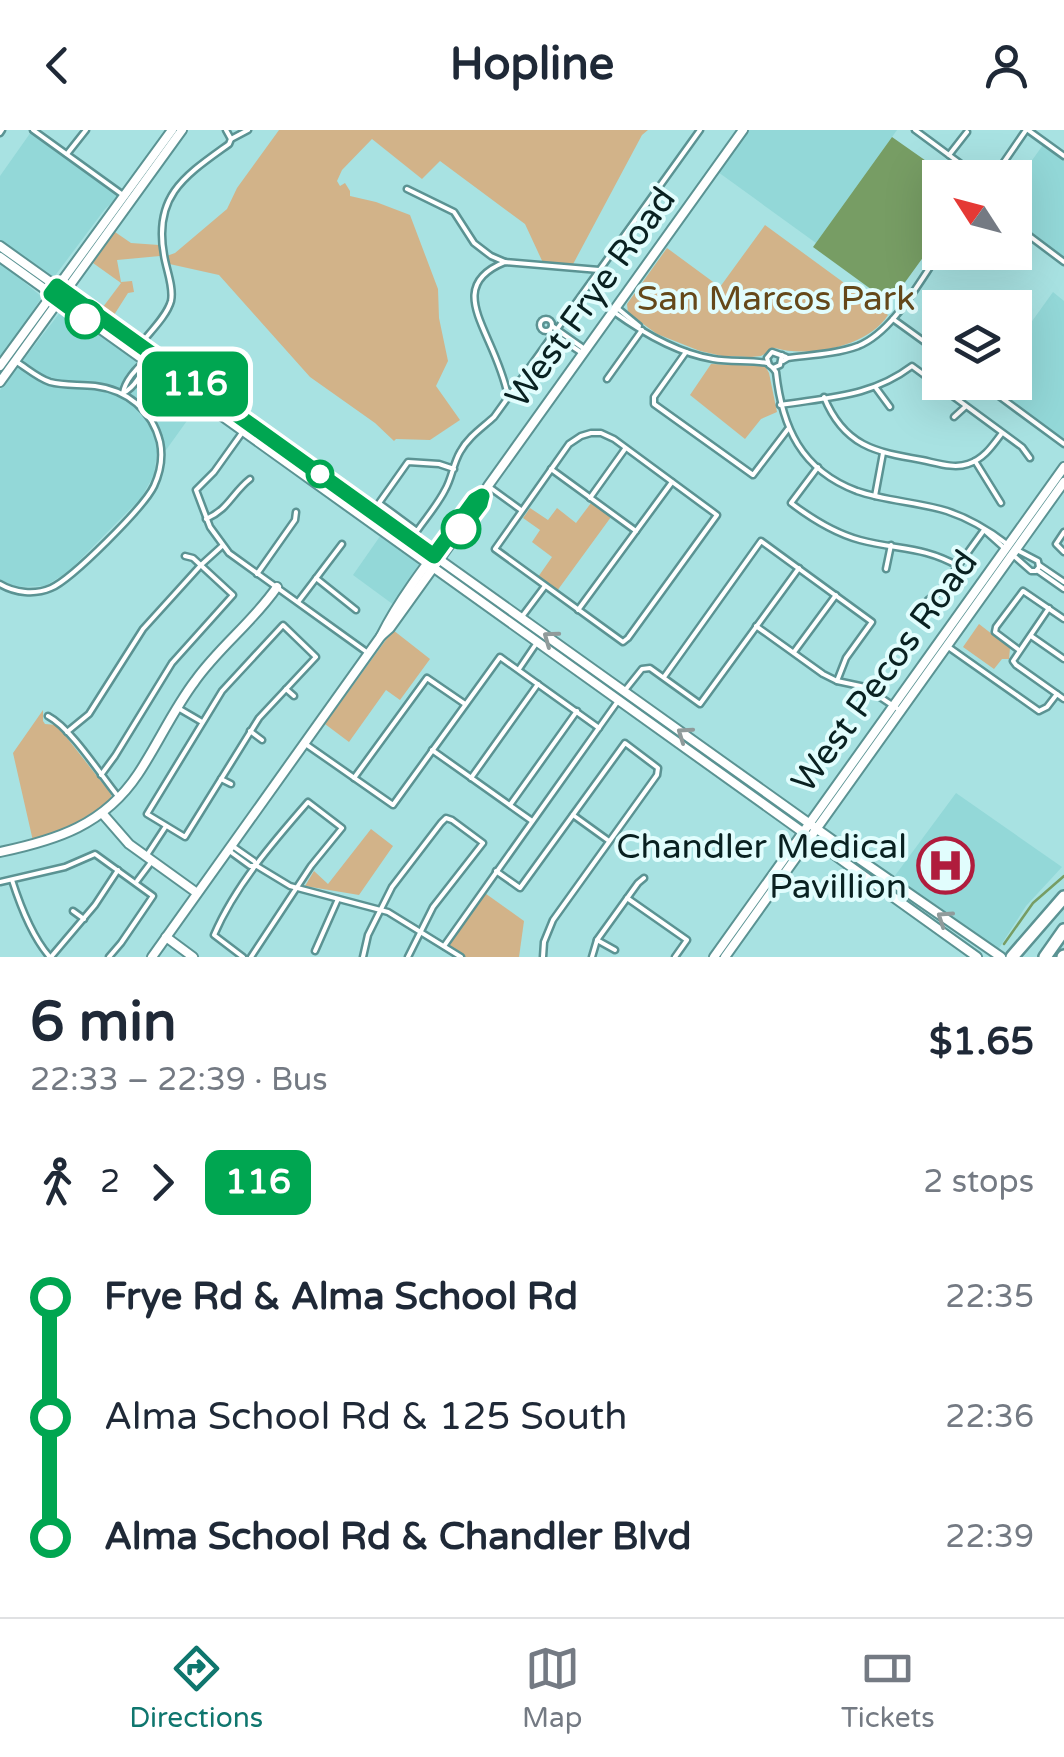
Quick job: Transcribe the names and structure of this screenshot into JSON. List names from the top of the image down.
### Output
{
  "streets": {
    "main road": ["West Frye Road", "West Pecos Road"]
  },
  "parks": ["San Marcos Park"],
  "places": {
    "hospital": ["Chandler Medical Pavillion"]
  },
  "lines": ["bus line 116"],
  "north": "top left",
  "page": {
    "header": "Hopline",
    "on_map": "116",
    "heading": ["6 min", "22:33 – 22:39 · Bus", "$1.65"],
    "legs": ["2", "116", "2 stops"],
    "list": [
      {
        "name": "Frye Rd & Alma School Rd",
        "value": "22:35"
      },
      {
        "name": "Alma School Rd & 125 South",
        "value": "22:36"
      },
      {
        "name": "Alma School Rd & Chandler Blvd",
        "value": "22:39"
      }
    ],
    "tabs": ["Directions", "Map", "Tickets"]
  }
}
